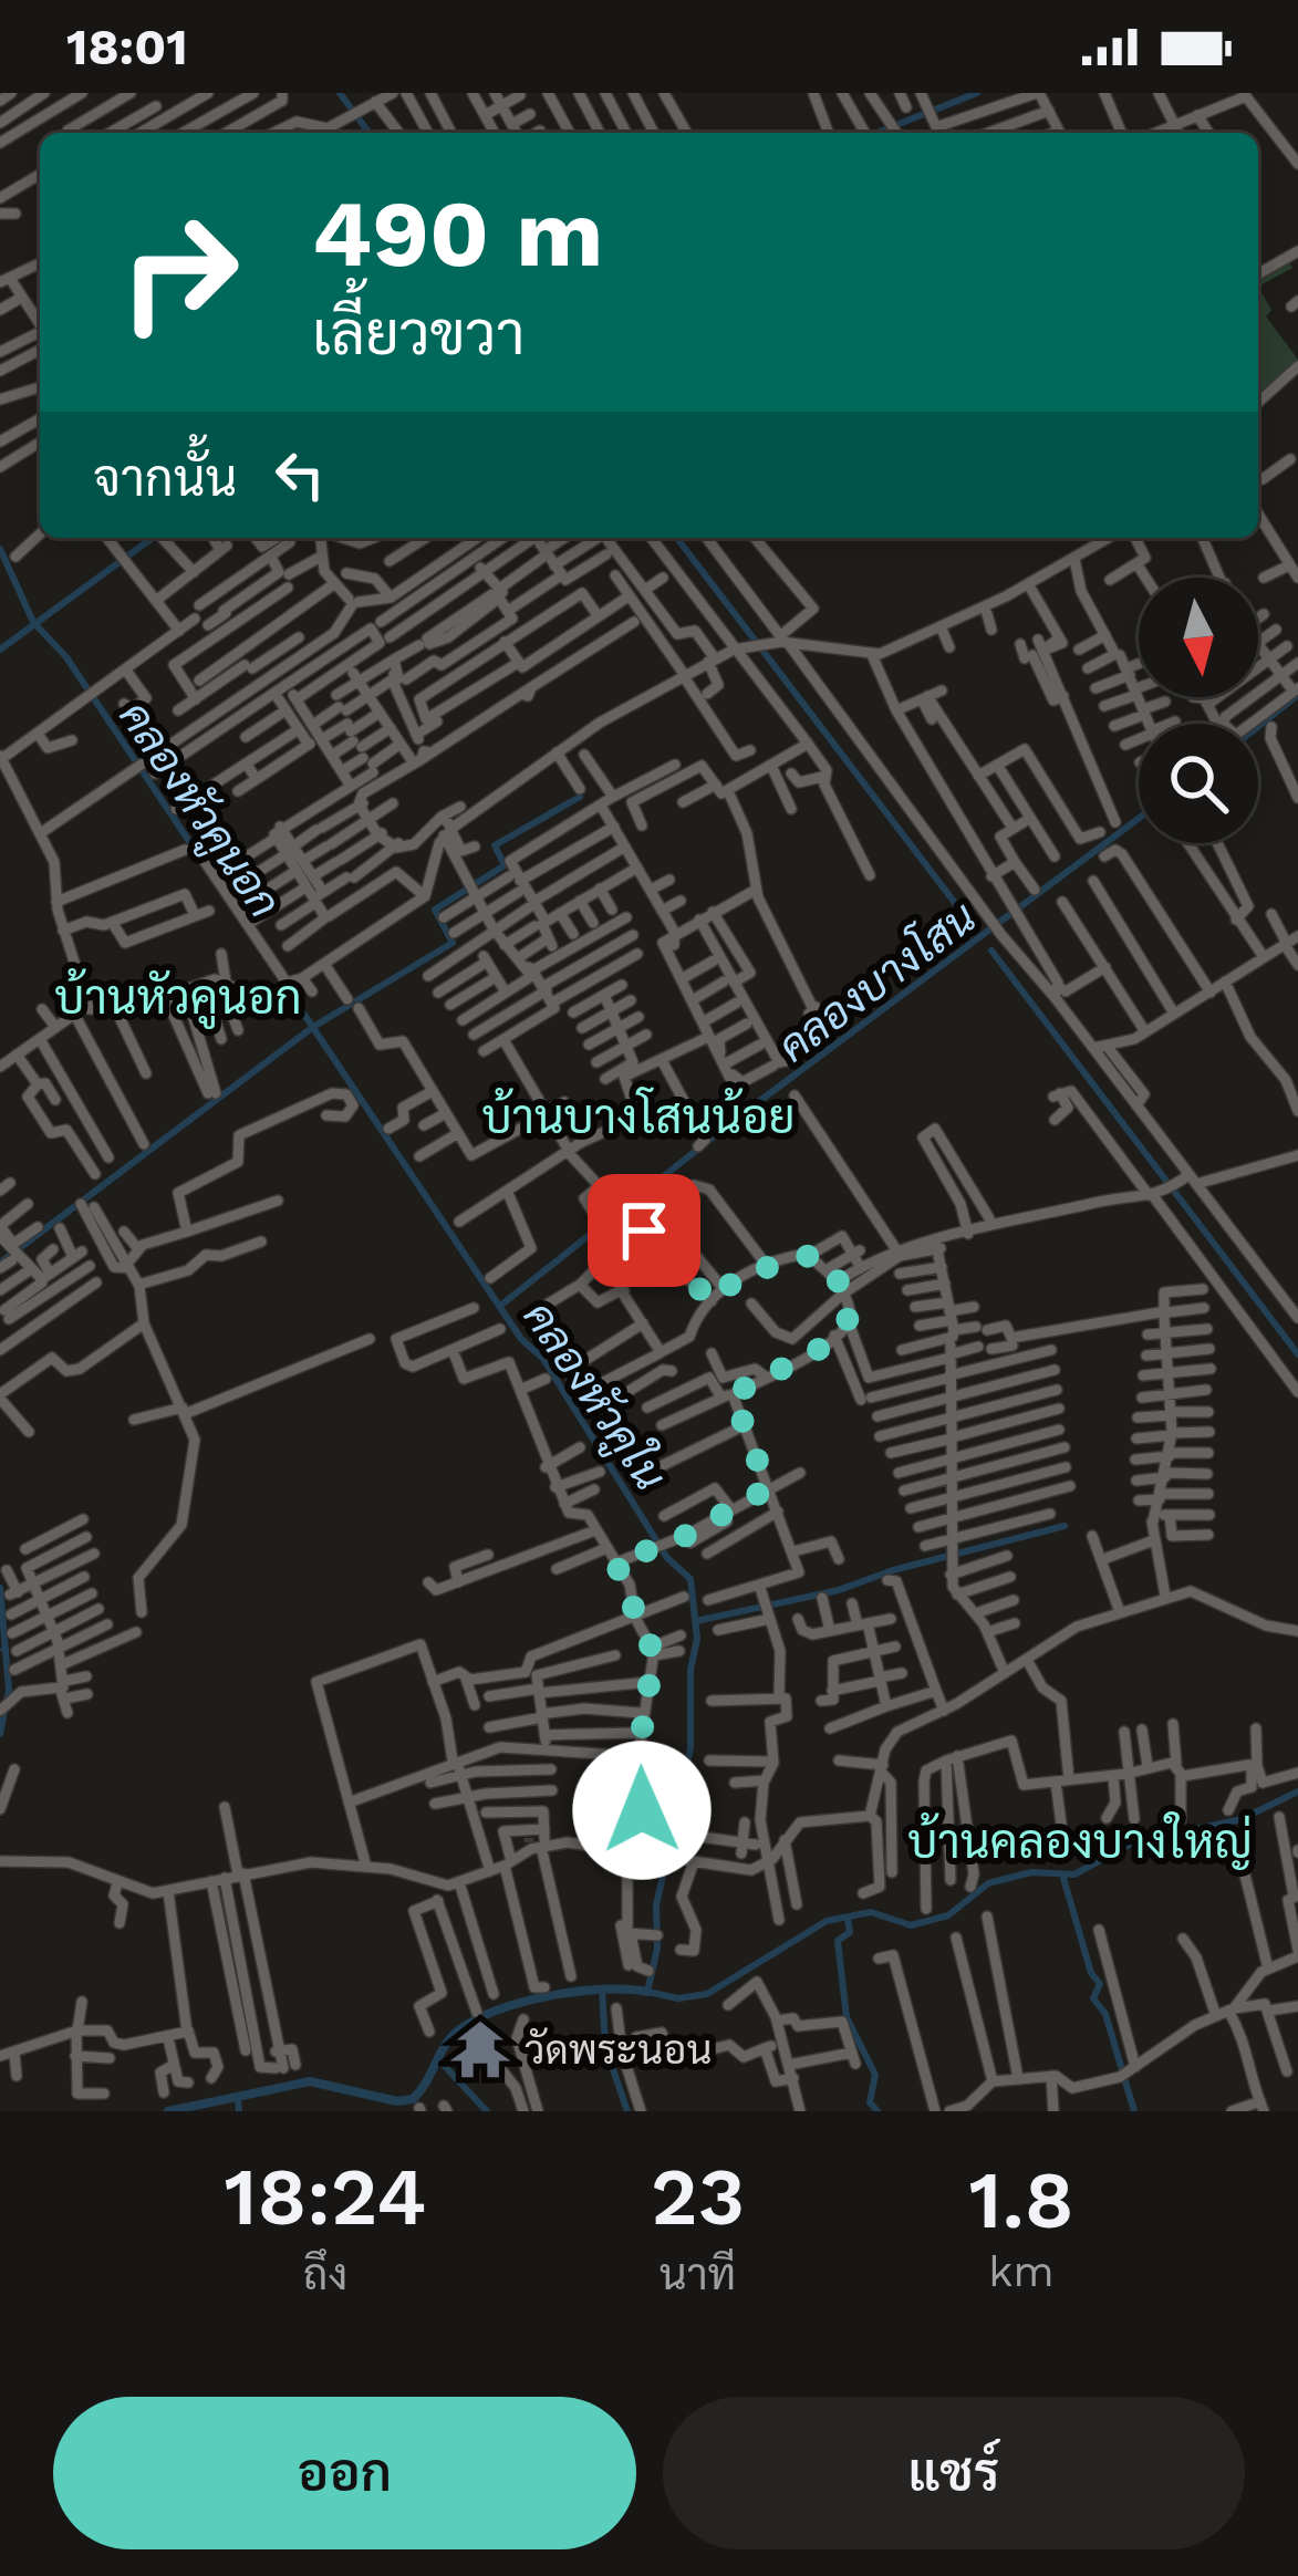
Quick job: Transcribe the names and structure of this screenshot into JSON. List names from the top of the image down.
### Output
{
  "districts": ["บ้านหัวคูนอก", "บ้านบางโสนน้อย", "บ้านคลองบางใหญ่"],
  "water": ["คลองหัวคูนอก", "คลองบางโสน", "คลองหัวคูใน"],
  "places": {
    "temple": ["วัดพระนอน"]
  },
  "north": "bottom",
  "page": {
    "status": "18:01",
    "turn": ["490 m", "เลี้ยวขวา"],
    "then": "จากนั้น",
    "eta": [
      "18:24",
      "ถึง",
      "23",
      "นาที",
      "1.8",
      "km"
    ],
    "buttons": ["ออก", "แชร์"]
  }
}
